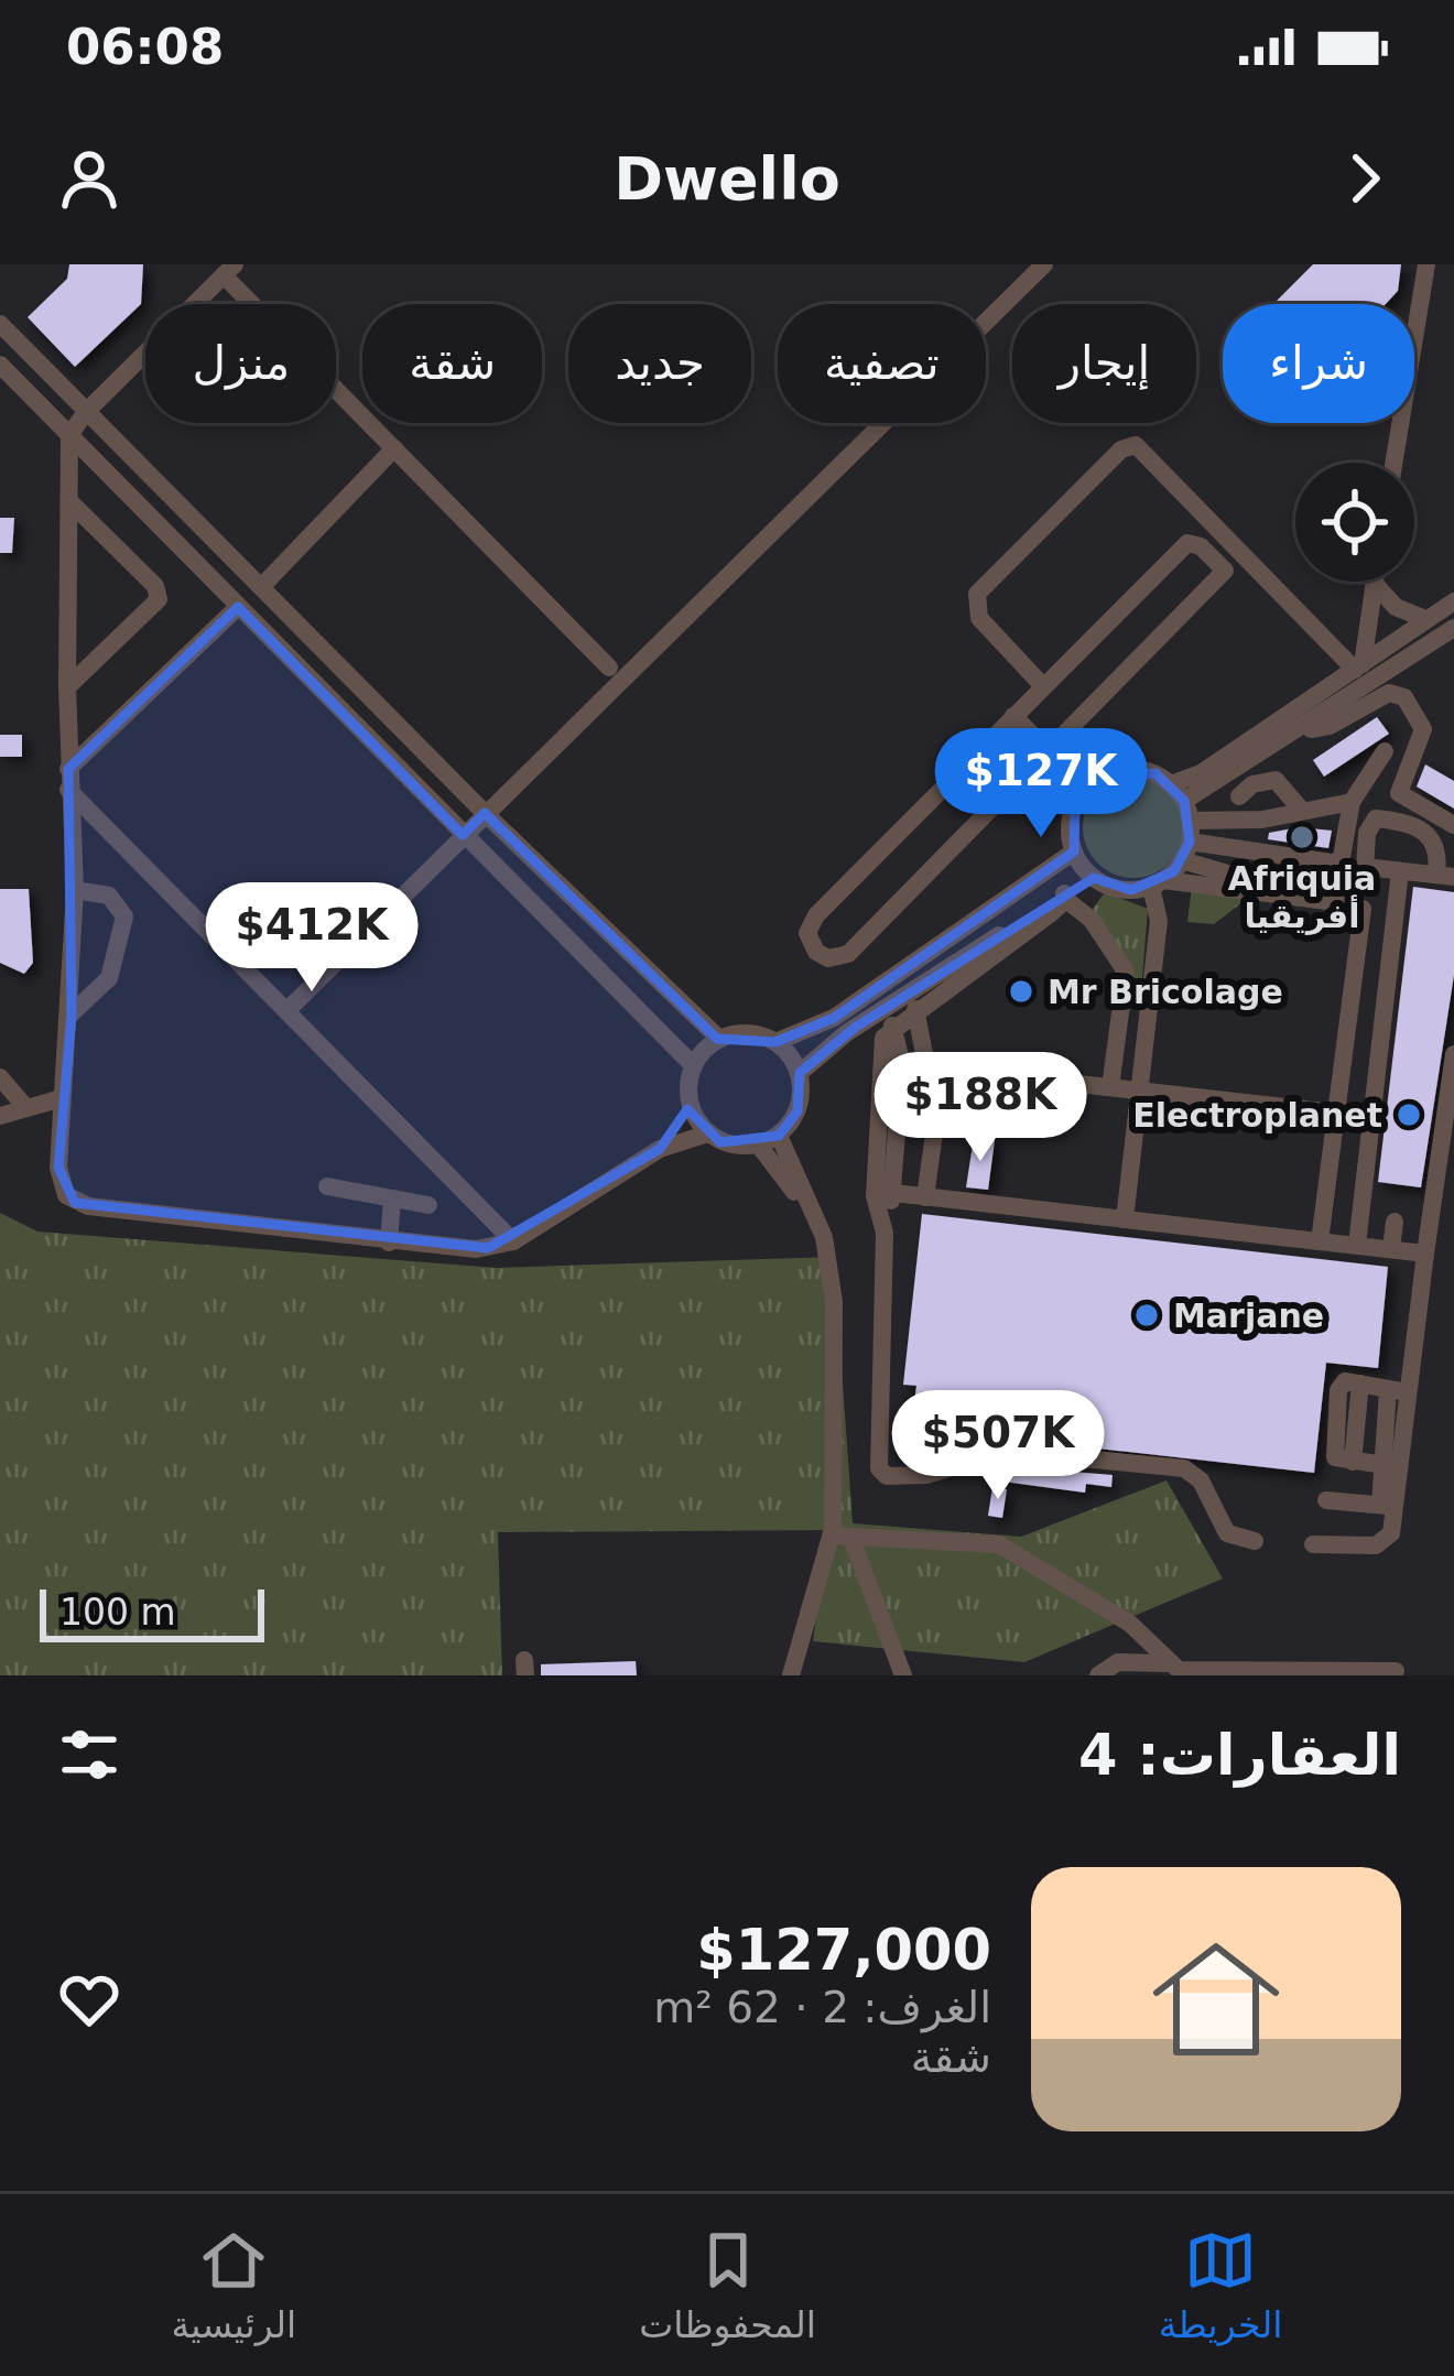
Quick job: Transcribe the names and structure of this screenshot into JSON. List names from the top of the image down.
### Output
{
  "places": [
    "Afriquia أفريقيا",
    "Mr Bricolage",
    "Electroplanet",
    "Marjane"
  ],
  "scale_bar": "100 m",
  "page": {
    "status": "06:08",
    "header": "Dwello",
    "chip": [
      "شراء",
      "إيجار",
      "تصفية",
      "جديد",
      "شقة",
      "منزل"
    ],
    "price": [
      "$127K",
      "$412K",
      "$188K",
      "$507K"
    ],
    "scale": "100 m",
    "heading": "العقارات: 4",
    "list": [
      {
        "name": "$127,000",
        "note": "الغرف: 2 · 62 m² · شقة"
      }
    ],
    "tabs": ["الخريطة", "المحفوظات", "الرئيسية"]
  }
}
